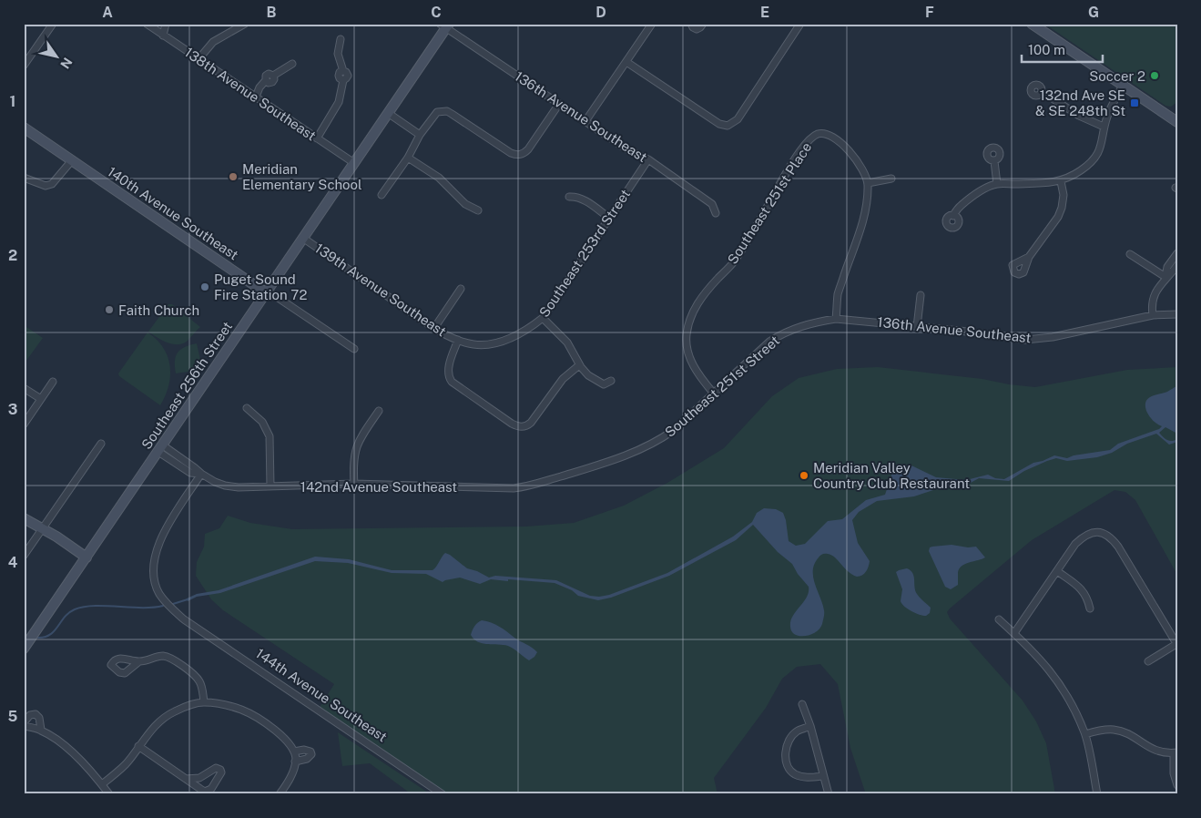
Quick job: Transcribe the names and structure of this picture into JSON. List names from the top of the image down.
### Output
{
  "streets": {
    "main road": ["140th Avenue Southeast", "Southeast 256th Street"],
    "street": [
      "138th Avenue Southeast",
      "136th Avenue Southeast",
      "Southeast 251st Place",
      "Southeast 253rd Street",
      "139th Avenue Southeast",
      "Southeast 251st Street",
      "142nd Avenue Southeast",
      "144th Avenue Southeast"
    ]
  },
  "crossings": [
    ["138th Avenue Southeast", "Southeast 256th Street"],
    ["136th Avenue Southeast", "Southeast 253rd Street"],
    ["136th Avenue Southeast", "Southeast 256th Street"],
    ["136th Avenue Southeast", "Southeast 251st Street"],
    ["Southeast 251st Place", "Southeast 251st Street"],
    ["140th Avenue Southeast", "Southeast 256th Street"],
    ["Southeast 253rd Street", "139th Avenue Southeast"],
    ["139th Avenue Southeast", "Southeast 256th Street"],
    ["Southeast 256th Street", "142nd Avenue Southeast"],
    ["Southeast 251st Street", "142nd Avenue Southeast"],
    ["142nd Avenue Southeast", "144th Avenue Southeast"]
  ],
  "places": {
    "other": [
      "Soccer 2",
      "Meridian Elementary School",
      "Puget Sound Fire Station 72",
      "Faith Church",
      "Meridian Valley Country Club Restaurant"
    ],
    "transit": ["132nd Ave SE & SE 248th St"]
  },
  "scale_bar": "100 m",
  "north": "bottom right",
  "grid": {
    "columns": [
      "A",
      "B",
      "C",
      "D",
      "E",
      "F",
      "G"
    ],
    "rows": [
      "1",
      "2",
      "3",
      "4",
      "5"
    ]
  }
}
